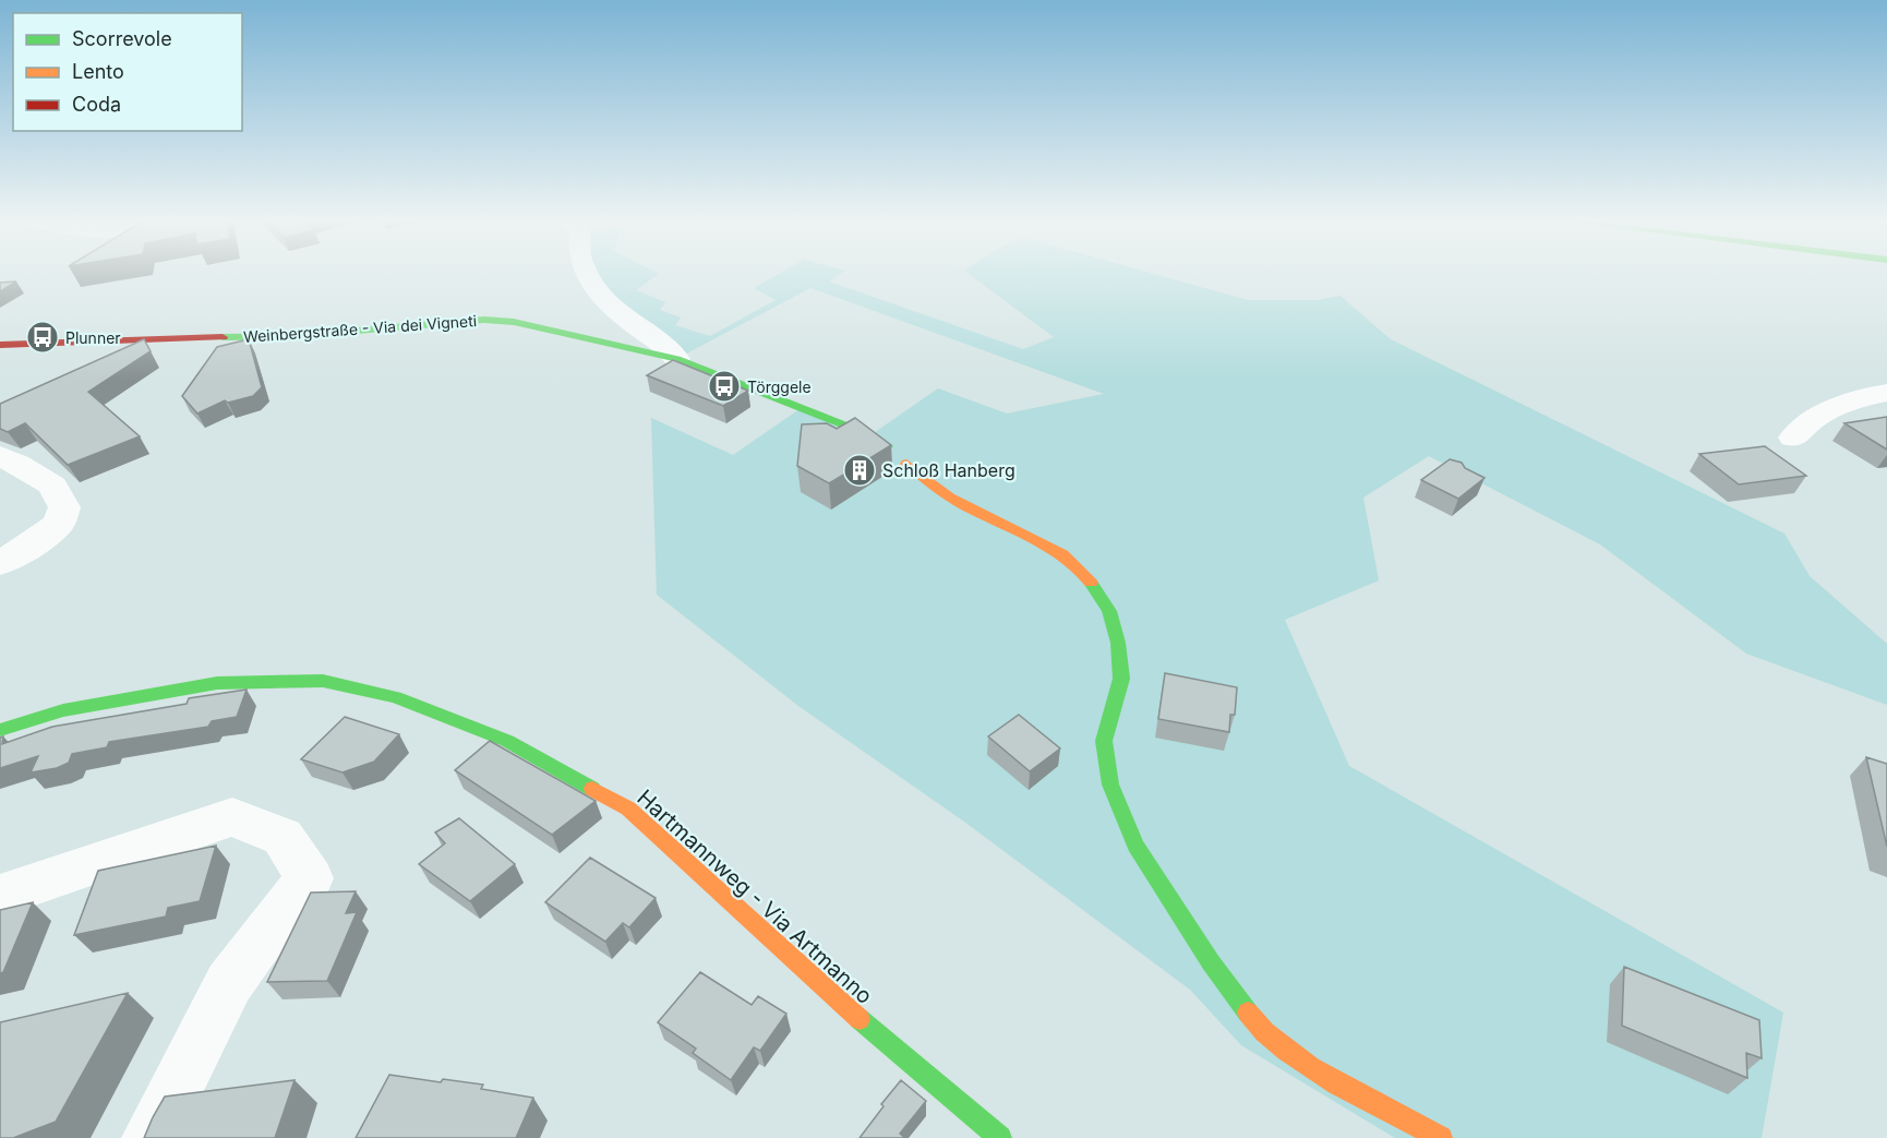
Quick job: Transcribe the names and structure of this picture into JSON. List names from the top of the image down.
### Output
{
  "streets": {
    "street": ["Weinbergstraße - Via dei Vigneti", "Hartmannweg - Via Artmanno"]
  },
  "places": {
    "bus stop": ["Plunner", "Törggele"],
    "building": ["Schloß Hanberg"]
  },
  "legend": ["Scorrevole", "Lento", "Coda"]
}
